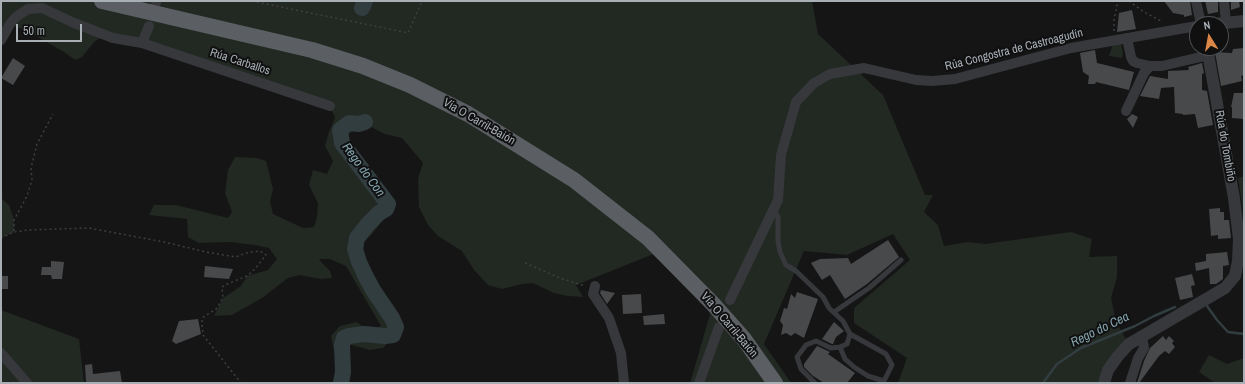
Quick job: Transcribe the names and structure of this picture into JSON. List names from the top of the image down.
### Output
{
  "streets": {
    "highway": ["Vía O Carril-Baión"],
    "street": ["Rúa Congostra de Castroagudín", "Rúa Carballos", "Rúa do Tombiño"]
  },
  "water": ["Rego do Con", "Rego do Cea"],
  "scale_bar": "50 m",
  "north": "top"
}
